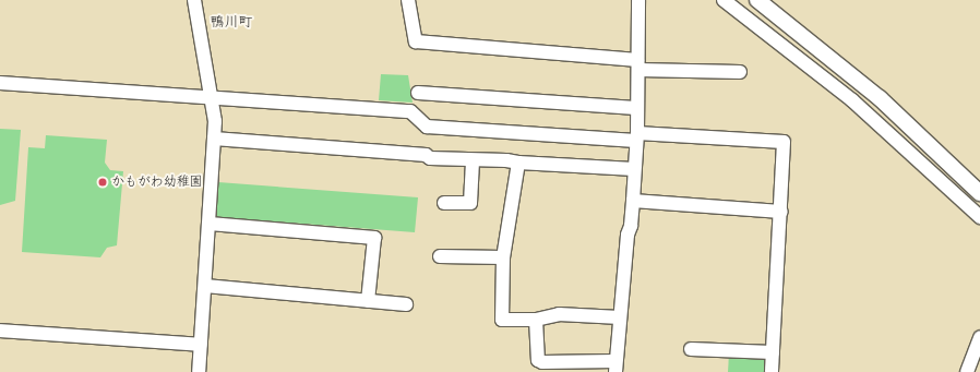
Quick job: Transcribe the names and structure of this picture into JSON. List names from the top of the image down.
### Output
{
  "districts": ["鴨川町"],
  "places": ["かもがわ幼稚園"]
}
